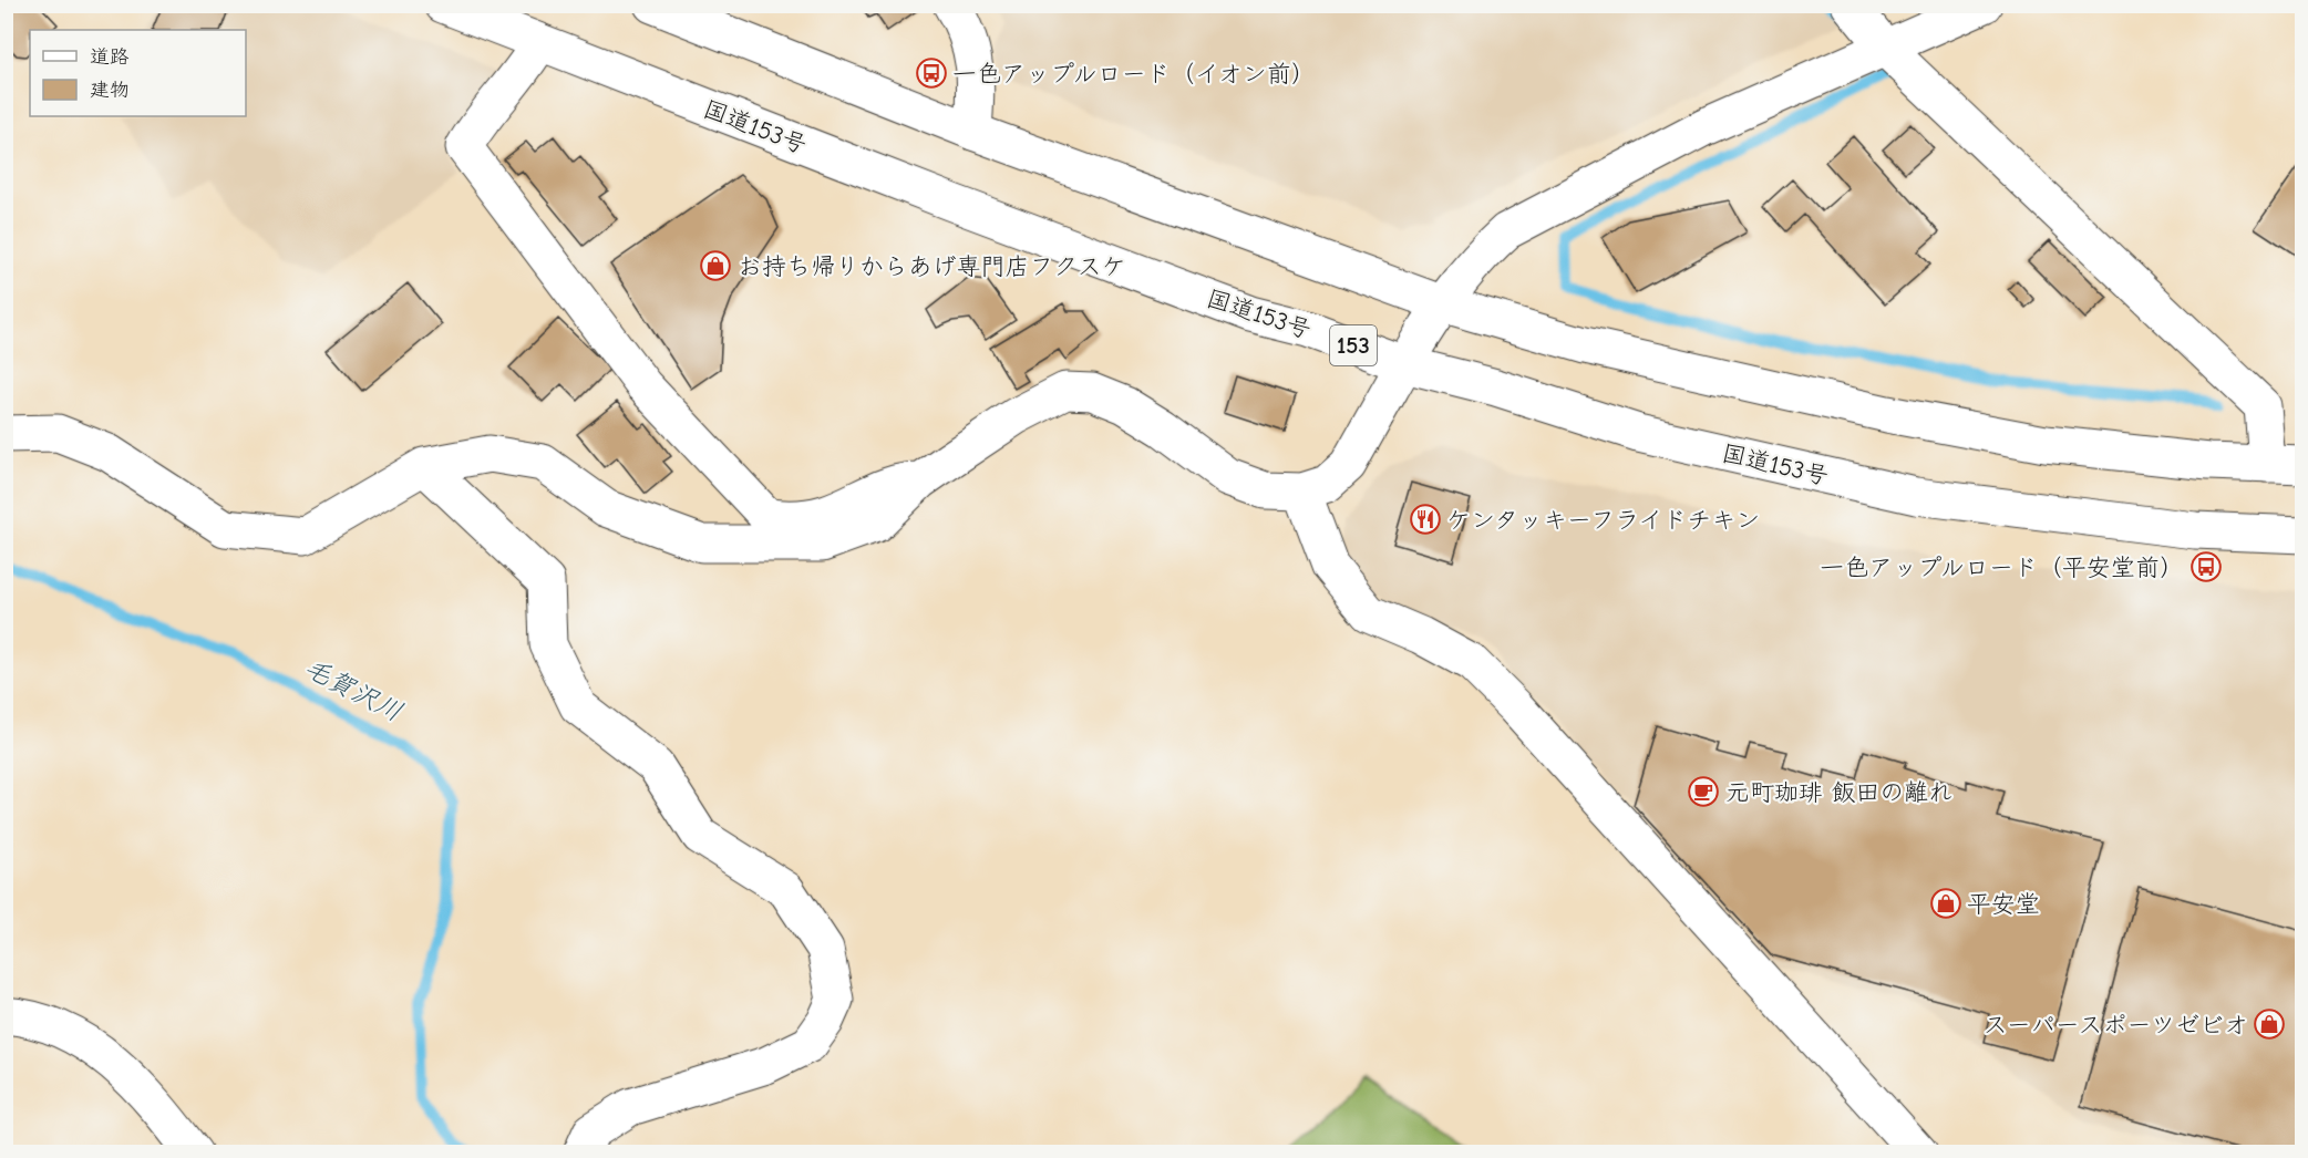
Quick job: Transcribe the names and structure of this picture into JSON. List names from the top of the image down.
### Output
{
  "streets": {
    "main road": ["国道153号", "153"]
  },
  "water": ["毛賀沢川"],
  "places": {
    "bus stop": ["一色アップルロード（イオン前）", "一色アップルロード（平安堂前）"],
    "shop": ["お持ち帰りからあげ専門店フクスケ", "平安堂", "スーパースポーツゼビオ"],
    "restaurant": ["ケンタッキーフライドチキン"],
    "cafe": ["元町珈琲 飯田の離れ"]
  },
  "legend": ["道路", "建物"]
}
